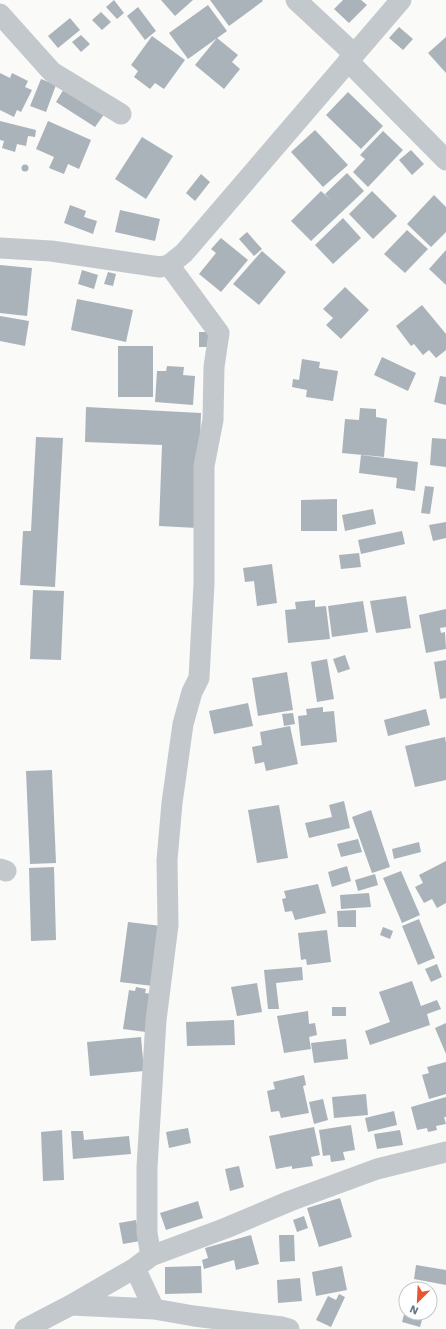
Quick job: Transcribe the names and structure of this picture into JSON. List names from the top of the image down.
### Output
{
  "north": "bottom left"
}
